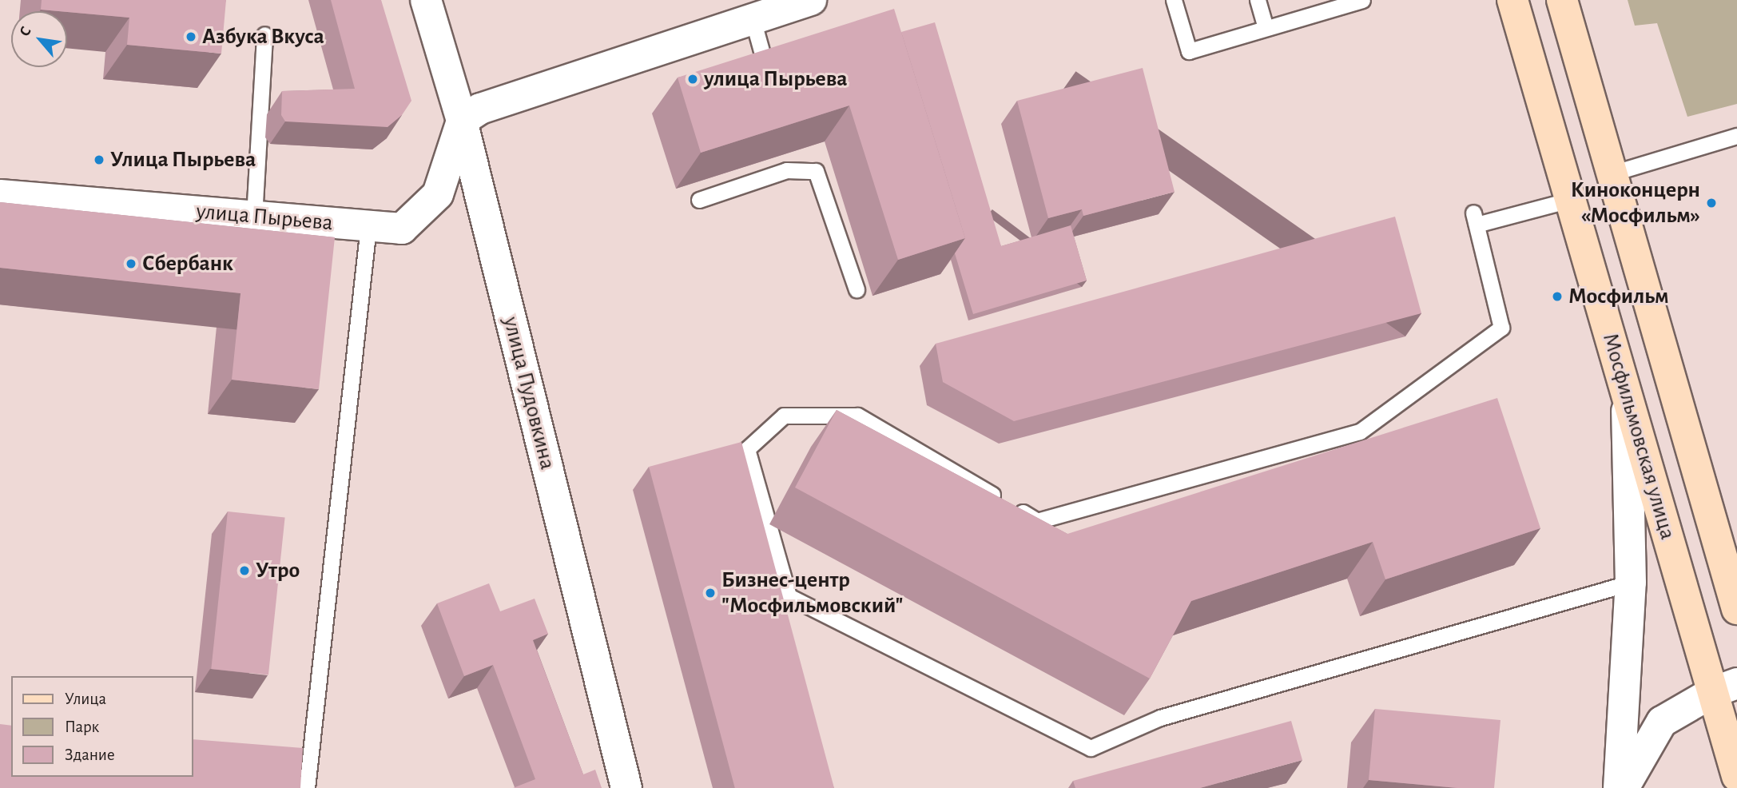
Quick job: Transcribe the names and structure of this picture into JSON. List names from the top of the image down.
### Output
{
  "streets": {
    "main road": ["Мосфильмовская улица"],
    "street": ["улица Пырьева", "улица Пудовкина"]
  },
  "crossings": [
    ["улица Пырьева", "улица Пудовкина"]
  ],
  "places": [
    "Азбука Вкуса",
    "улица Пырьева",
    "Улица Пырьева",
    "Киноконцерн «Мосфильм»",
    "Сбербанк",
    "Мосфильм",
    "Утро",
    "Бизнес-центр \"Мосфильмовский\""
  ],
  "legend": ["Улица", "Парк", "Здание"],
  "north": "top left"
}
